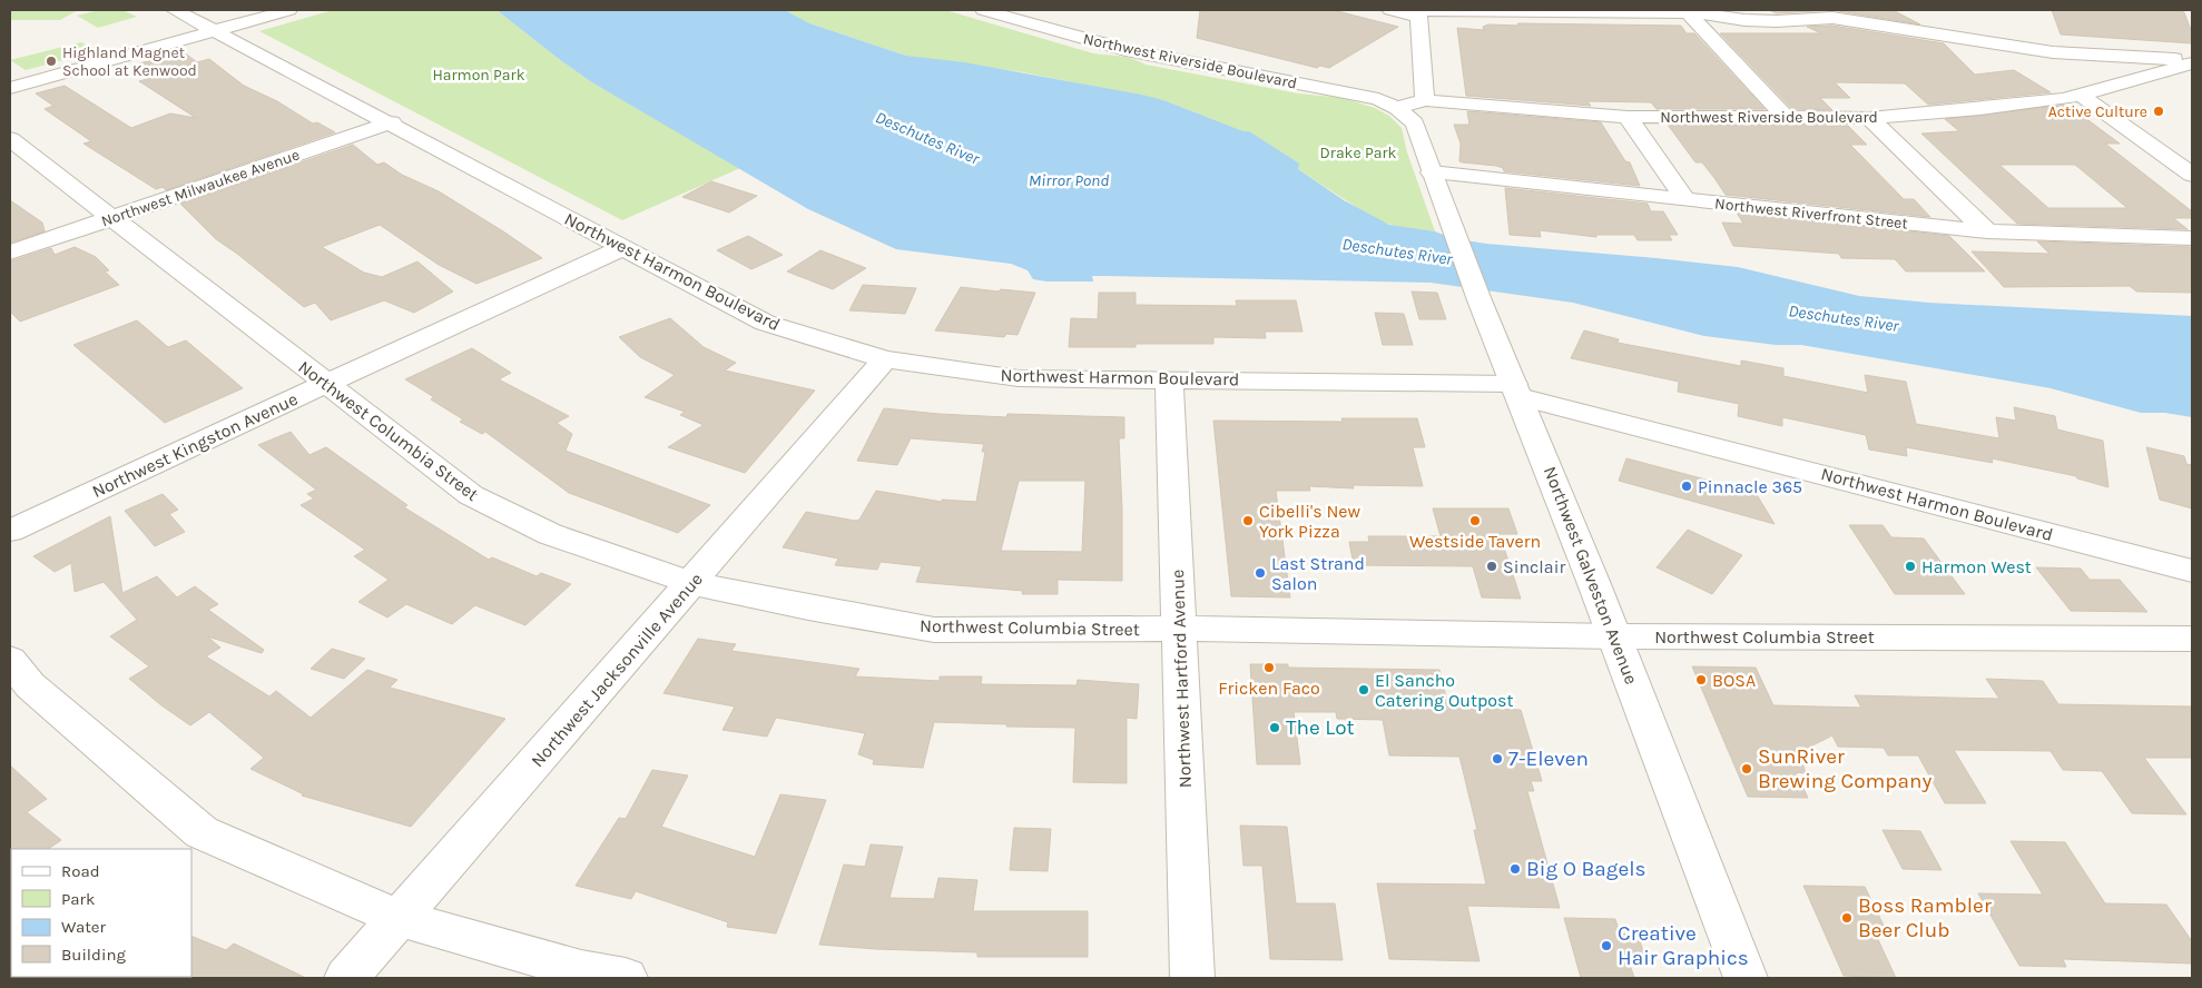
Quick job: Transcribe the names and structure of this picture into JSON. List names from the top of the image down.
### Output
{
  "streets": {
    "street": [
      "Northwest Riverside Boulevard",
      "Northwest Milwaukee Avenue",
      "Northwest Riverfront Street",
      "Northwest Harmon Boulevard",
      "Northwest Columbia Street",
      "Northwest Kingston Avenue",
      "Northwest Galveston Avenue",
      "Northwest Jacksonville Avenue",
      "Northwest Hartford Avenue"
    ]
  },
  "crossings": [
    ["Northwest Riverside Boulevard", "Northwest Galveston Avenue"],
    ["Northwest Milwaukee Avenue", "Northwest Harmon Boulevard"],
    ["Northwest Milwaukee Avenue", "Northwest Columbia Street"],
    ["Northwest Riverfront Street", "Northwest Galveston Avenue"],
    ["Northwest Harmon Boulevard", "Northwest Kingston Avenue"],
    ["Northwest Harmon Boulevard", "Northwest Galveston Avenue"],
    ["Northwest Harmon Boulevard", "Northwest Jacksonville Avenue"],
    ["Northwest Harmon Boulevard", "Northwest Hartford Avenue"],
    ["Northwest Columbia Street", "Northwest Kingston Avenue"],
    ["Northwest Columbia Street", "Northwest Galveston Avenue"],
    ["Northwest Columbia Street", "Northwest Jacksonville Avenue"],
    ["Northwest Columbia Street", "Northwest Hartford Avenue"]
  ],
  "water": ["Deschutes River", "Mirror Pond"],
  "parks": ["Harmon Park", "Drake Park"],
  "places": [
    "Highland Magnet School at Kenwood",
    "Active Culture",
    "Pinnacle 365",
    "Cibelli's New York Pizza",
    "Westside Tavern",
    "Sinclair",
    "Harmon West",
    "Last Strand Salon",
    "Fricken Faco",
    "BOSA",
    "El Sancho Catering Outpost",
    "The Lot",
    "7-Eleven",
    "SunRiver Brewing Company",
    "Big O Bagels",
    "Boss Rambler Beer Club",
    "Creative Hair Graphics"
  ],
  "legend": [
    "Road",
    "Park",
    "Water",
    "Building"
  ]
}
